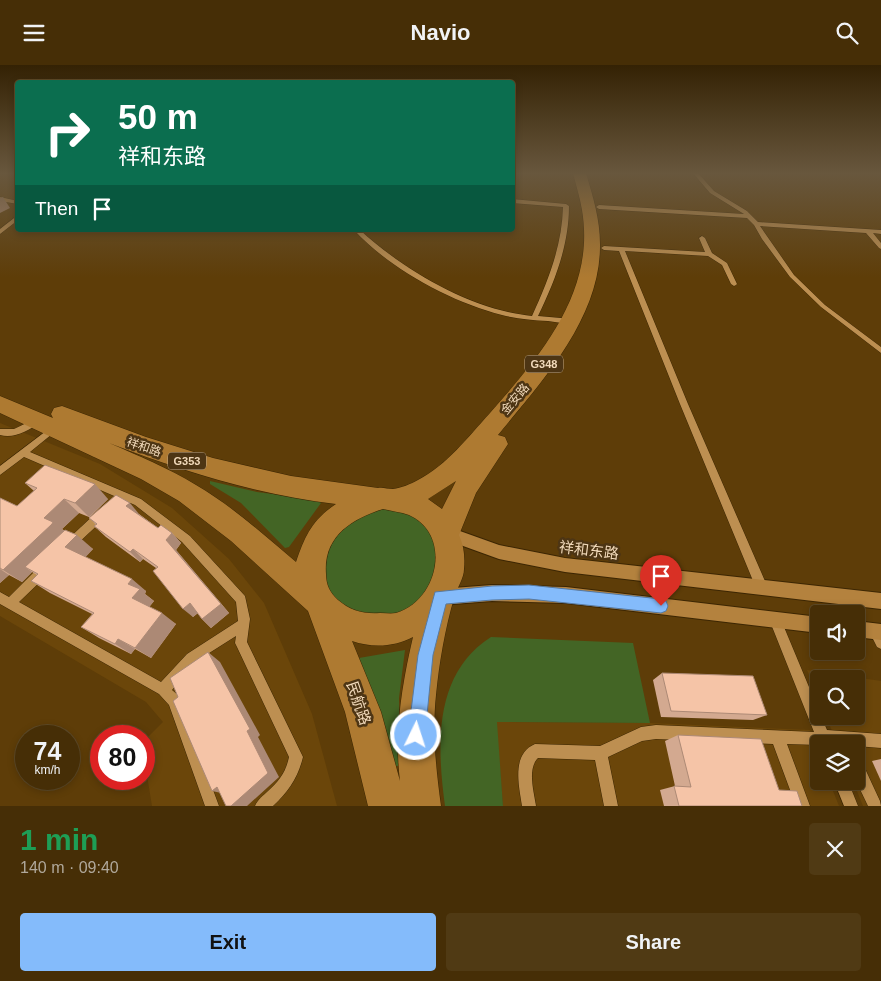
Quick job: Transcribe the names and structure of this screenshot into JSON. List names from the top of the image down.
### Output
{
  "streets": {
    "highway": [
      "G348",
      "金安路",
      "祥和路",
      "G353",
      "民航路"
    ],
    "main road": ["祥和东路"]
  },
  "crossings": [
    ["G348", "金安路"],
    ["G348", "祥和路"],
    ["G348", "祥和东路"],
    ["G348", "民航路"],
    ["金安路", "祥和路"],
    ["金安路", "祥和东路"],
    ["金安路", "民航路"],
    ["祥和路", "祥和东路"],
    ["祥和路", "民航路"],
    ["祥和东路", "民航路"]
  ],
  "page": {
    "header": "Navio",
    "turn": ["50 m", "祥和东路"],
    "then": "Then",
    "speed": "74 km/h",
    "limit": "80",
    "heading": ["1 min", "140 m · 09:40"],
    "buttons": ["Exit", "Share"]
  }
}
